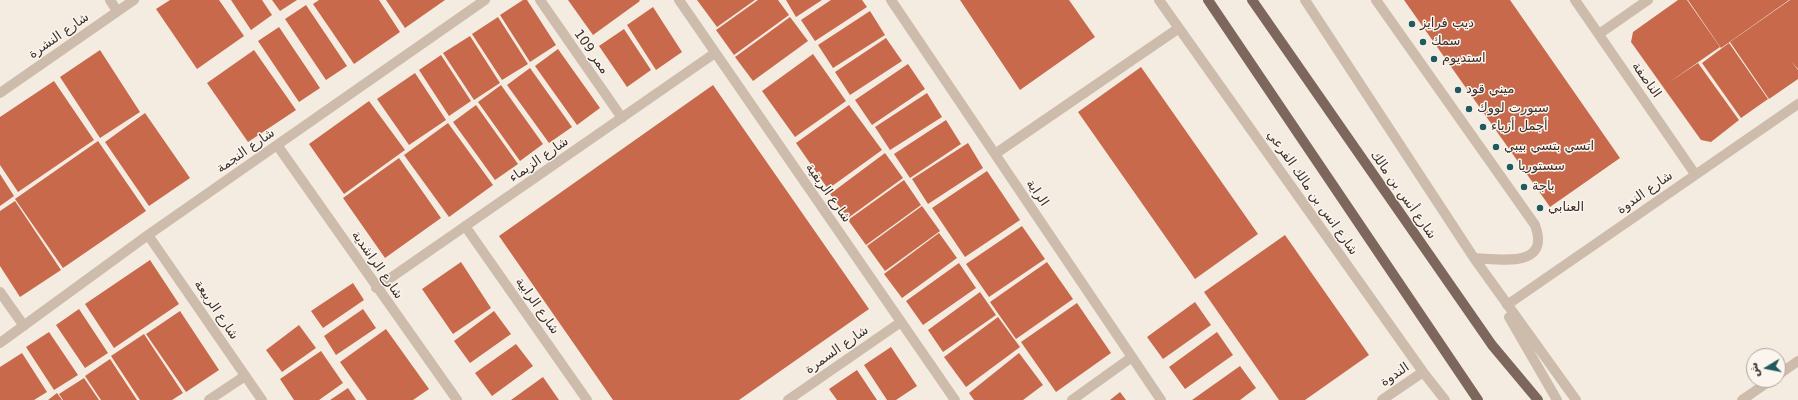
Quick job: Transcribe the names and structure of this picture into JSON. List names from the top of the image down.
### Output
{
  "streets": {
    "main road": ["شارع أنس بن مالك"],
    "street": [
      "شارع النشرة",
      "ممر 109",
      "الناصفة",
      "شارع النجمة",
      "شارع الزيماء",
      "شارع الربقية",
      "الراية",
      "شارع انس بن مالك الفرعي",
      "شارع الندوة",
      "شارع الراشدية",
      "شارع الرابية",
      "شارع الربيعة",
      "شارع السمرة",
      "الندوة"
    ]
  },
  "crossings": [
    ["ممر 109", "شارع الزيماء"],
    ["الناصفة", "شارع الندوة"],
    ["شارع النجمة", "شارع الراشدية"],
    ["شارع النجمة", "شارع الربيعة"],
    ["شارع الزيماء", "شارع الربقية"],
    ["شارع الزيماء", "شارع الراشدية"],
    ["شارع الزيماء", "شارع الرابية"],
    ["شارع الربقية", "شارع السمرة"],
    ["شارع انس بن مالك الفرعي", "الندوة"]
  ],
  "places": [
    "ديب فرايز",
    "سمك",
    "استديوم",
    "ميني قود",
    "سبورت لووك",
    "أجمل أزياء",
    "اتسي بتسي بيبي",
    "سستوريا",
    "باجة",
    "العنابي"
  ],
  "north": "left"
}
